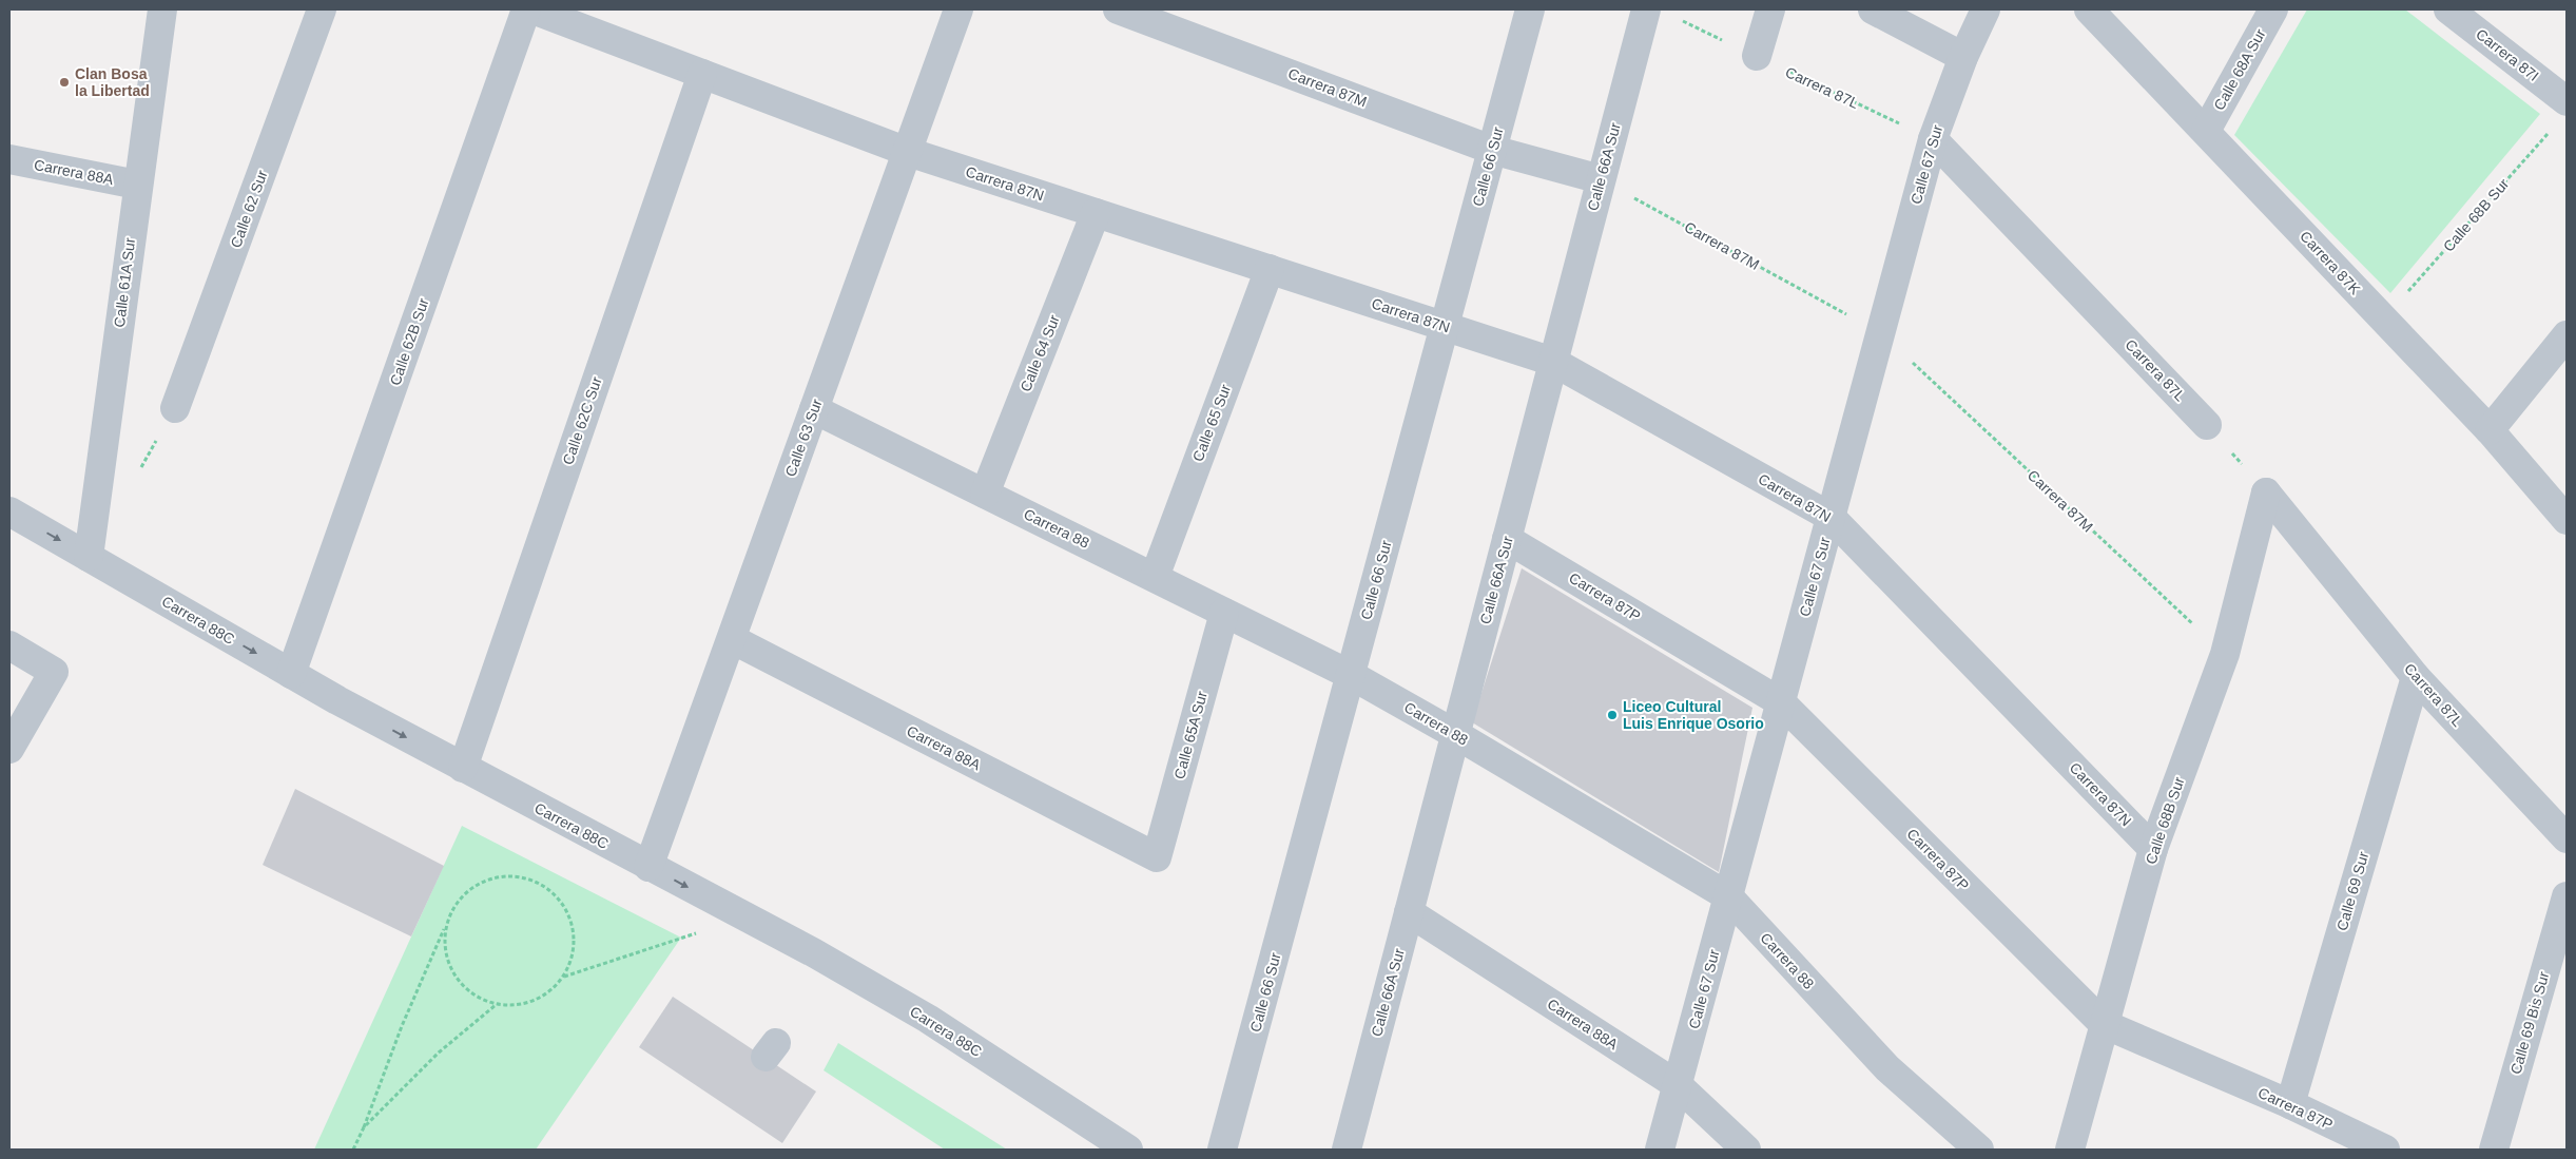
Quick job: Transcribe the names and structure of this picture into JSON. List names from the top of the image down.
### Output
{
  "streets": {
    "street": [
      "Carrera 87I",
      "Calle 68A Sur",
      "Carrera 87M",
      "Carrera 87L",
      "Calle 67 Sur",
      "Calle 66 Sur",
      "Calle 66A Sur",
      "Carrera 88A",
      "Carrera 87N",
      "Calle 62 Sur",
      "Calle 68B Sur",
      "Carrera 87K",
      "Calle 61A Sur",
      "Calle 62B Sur",
      "Calle 64 Sur",
      "Calle 62C Sur",
      "Calle 65 Sur",
      "Calle 63 Sur",
      "Carrera 88",
      "Carrera 87P",
      "Carrera 88C",
      "Calle 65A Sur",
      "Calle 69 Sur",
      "Calle 69 Bis Sur"
    ]
  },
  "crossings": [
    ["Calle 68A Sur", "Carrera 87K"],
    ["Carrera 87M", "Calle 67 Sur"],
    ["Carrera 87M", "Calle 66 Sur"],
    ["Carrera 87M", "Calle 66A Sur"],
    ["Carrera 87M", "Calle 68B Sur"],
    ["Carrera 87L", "Calle 67 Sur"],
    ["Carrera 87L", "Calle 68B Sur"],
    ["Carrera 87L", "Calle 69 Sur"],
    ["Calle 67 Sur", "Carrera 88A"],
    ["Calle 67 Sur", "Carrera 87N"],
    ["Calle 67 Sur", "Carrera 88"],
    ["Calle 67 Sur", "Carrera 87P"],
    ["Calle 66 Sur", "Carrera 87N"],
    ["Calle 66 Sur", "Carrera 88"],
    ["Calle 66A Sur", "Carrera 88A"],
    ["Calle 66A Sur", "Carrera 87N"],
    ["Calle 66A Sur", "Carrera 88"],
    ["Calle 66A Sur", "Carrera 87P"],
    ["Carrera 88A", "Calle 61A Sur"],
    ["Carrera 88A", "Calle 63 Sur"],
    ["Carrera 88A", "Calle 65A Sur"],
    ["Carrera 87N", "Calle 68B Sur"],
    ["Carrera 87N", "Calle 64 Sur"],
    ["Carrera 87N", "Calle 62C Sur"],
    ["Carrera 87N", "Calle 65 Sur"],
    ["Carrera 87N", "Calle 63 Sur"],
    ["Calle 68B Sur", "Carrera 87K"],
    ["Calle 68B Sur", "Carrera 87P"],
    ["Calle 61A Sur", "Carrera 88C"],
    ["Calle 62B Sur", "Carrera 88C"],
    ["Calle 64 Sur", "Carrera 88"],
    ["Calle 62C Sur", "Carrera 88C"],
    ["Calle 65 Sur", "Carrera 88"],
    ["Calle 63 Sur", "Carrera 88"],
    ["Calle 63 Sur", "Carrera 88C"],
    ["Carrera 88", "Calle 65A Sur"],
    ["Carrera 87P", "Calle 69 Sur"]
  ],
  "one_way": ["Carrera 88C"],
  "places": ["Clan Bosa la Libertad", "Liceo Cultural Luis Enrique Osorio"]
}
